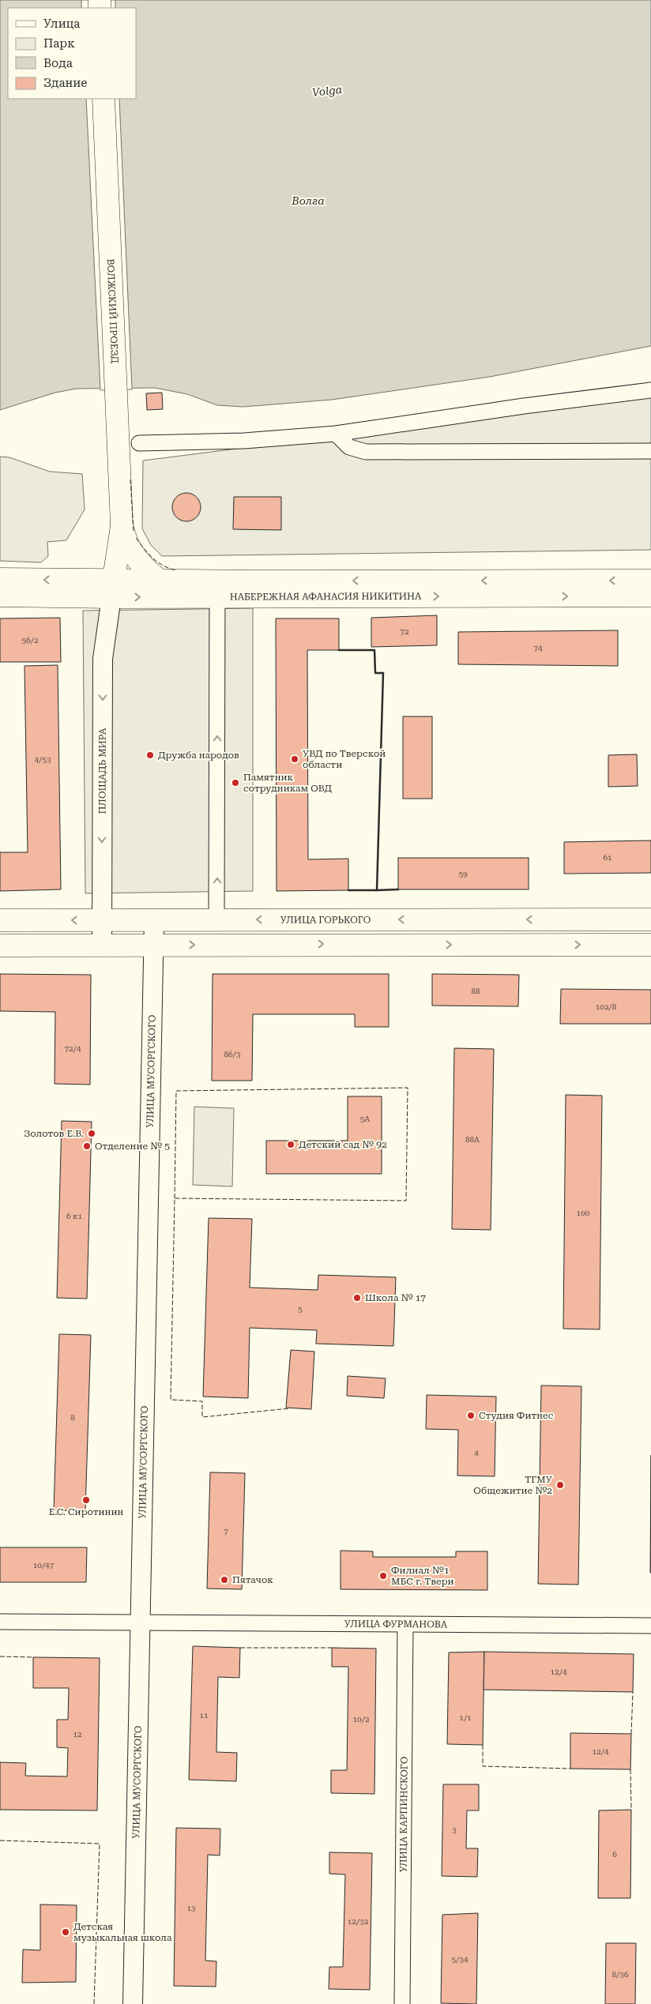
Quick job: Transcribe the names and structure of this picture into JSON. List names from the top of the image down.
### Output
{
  "streets": {
    "main road": ["ВОЛЖСКИЙ ПРОЕЗД", "НАБЕРЕЖНАЯ АФАНАСИЯ НИКИТИНА", "УЛИЦА ГОРЬКОГО"],
    "street": [
      "ПЛОЩАДЬ МИРА",
      "УЛИЦА МУСОРГСКОГО",
      "УЛИЦА ФУРМАНОВА",
      "УЛИЦА КАРПИНСКОГО"
    ]
  },
  "crossings": [
    ["ВОЛЖСКИЙ ПРОЕЗД", "НАБЕРЕЖНАЯ АФАНАСИЯ НИКИТИНА"],
    ["ВОЛЖСКИЙ ПРОЕЗД", "ПЛОЩАДЬ МИРА"],
    ["НАБЕРЕЖНАЯ АФАНАСИЯ НИКИТИНА", "ПЛОЩАДЬ МИРА"],
    ["ПЛОЩАДЬ МИРА", "УЛИЦА ГОРЬКОГО"],
    ["УЛИЦА ГОРЬКОГО", "УЛИЦА МУСОРГСКОГО"],
    ["УЛИЦА МУСОРГСКОГО", "УЛИЦА ФУРМАНОВА"],
    ["УЛИЦА ФУРМАНОВА", "УЛИЦА КАРПИНСКОГО"]
  ],
  "water": ["Volga", "Волга"],
  "places": [
    "Дружба народов",
    "УВД по Тверской области",
    "Памятник сотрудникам ОВД",
    "Золотов Е.В.",
    "Детский сад № 92",
    "Отделение № 5",
    "Школа № 17",
    "Студия Фитнес",
    "ТГМУ Общежитие №2",
    "Е.С. Сиротинин",
    "Филиал №1 МБС г. Твери",
    "Пятачок",
    "Детская музыкальная школа"
  ],
  "house_numbers": [
    "72",
    "56/2",
    "74",
    "4/53",
    "61",
    "59",
    "88",
    "102/8",
    "72/4",
    "86/3",
    "5А",
    "88А",
    "100",
    "6 к1",
    "5",
    "8",
    "4",
    "7",
    "10/47",
    "12/4",
    "11",
    "1/1",
    "10/2",
    "12",
    "12/4",
    "3",
    "6",
    "13",
    "12/32",
    "5/34",
    "8/36"
  ],
  "legend": [
    "Улица",
    "Парк",
    "Вода",
    "Здание"
  ]
}
